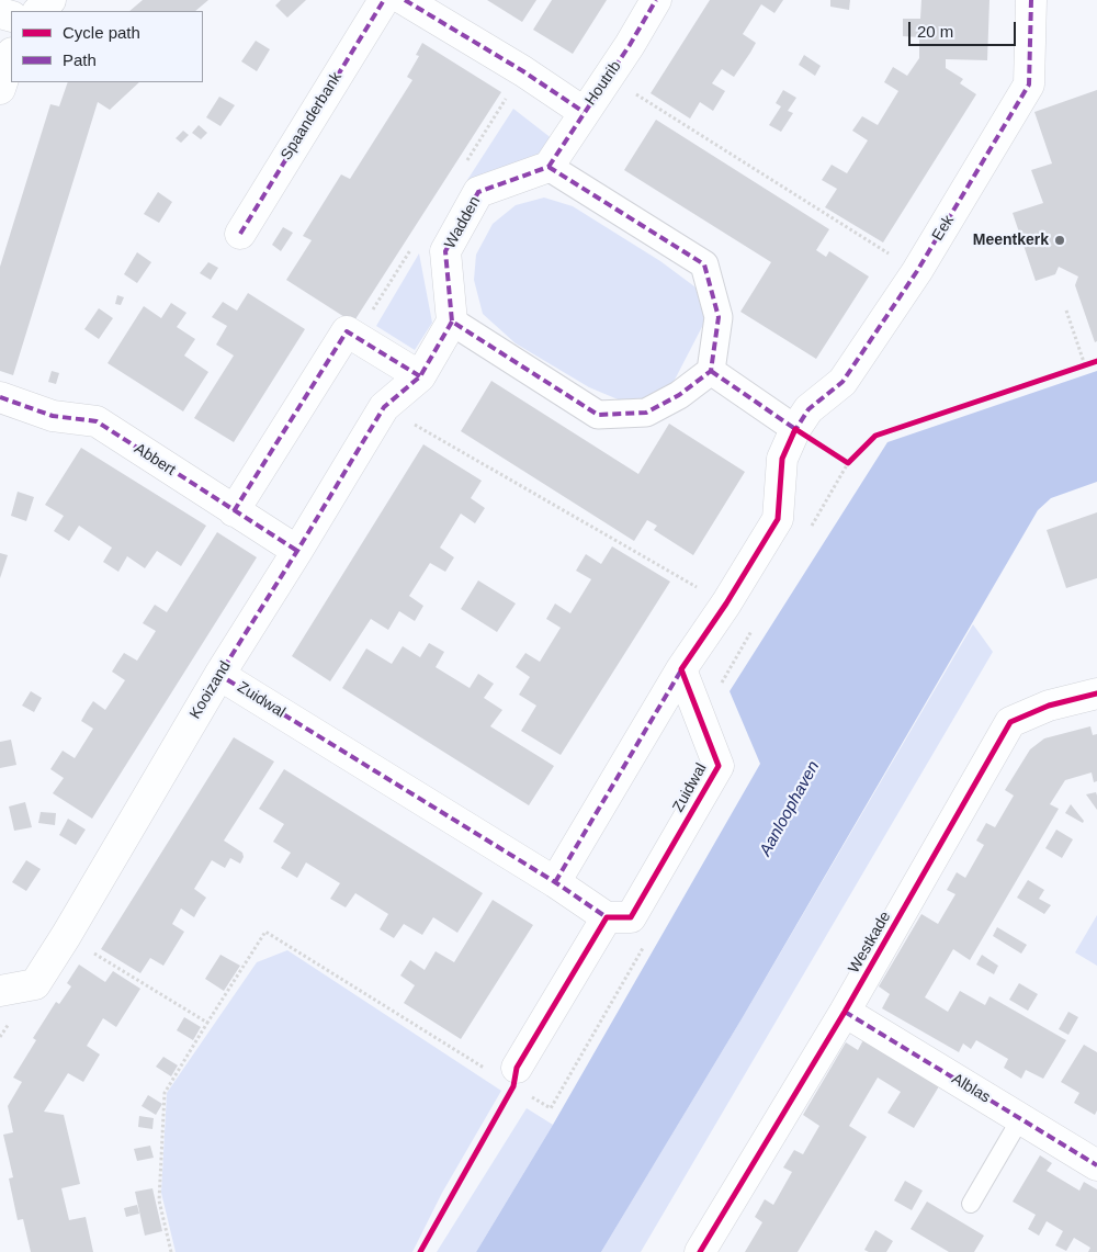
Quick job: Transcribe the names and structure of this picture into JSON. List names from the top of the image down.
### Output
{
  "streets": {
    "street": [
      "Houtrib",
      "Spaanderbank",
      "Wadden",
      "Eek",
      "Abbert",
      "Kooizand",
      "Zuidwal",
      "Westkade",
      "Alblas"
    ]
  },
  "crossings": [
    ["Houtrib", "Wadden"],
    ["Wadden", "Kooizand"],
    ["Abbert", "Kooizand"],
    ["Kooizand", "Zuidwal"],
    ["Westkade", "Alblas"]
  ],
  "water": ["Aanloophaven"],
  "places": ["Meentkerk"],
  "legend": ["Cycle path", "Path"],
  "scale_bar": "20 m"
}
